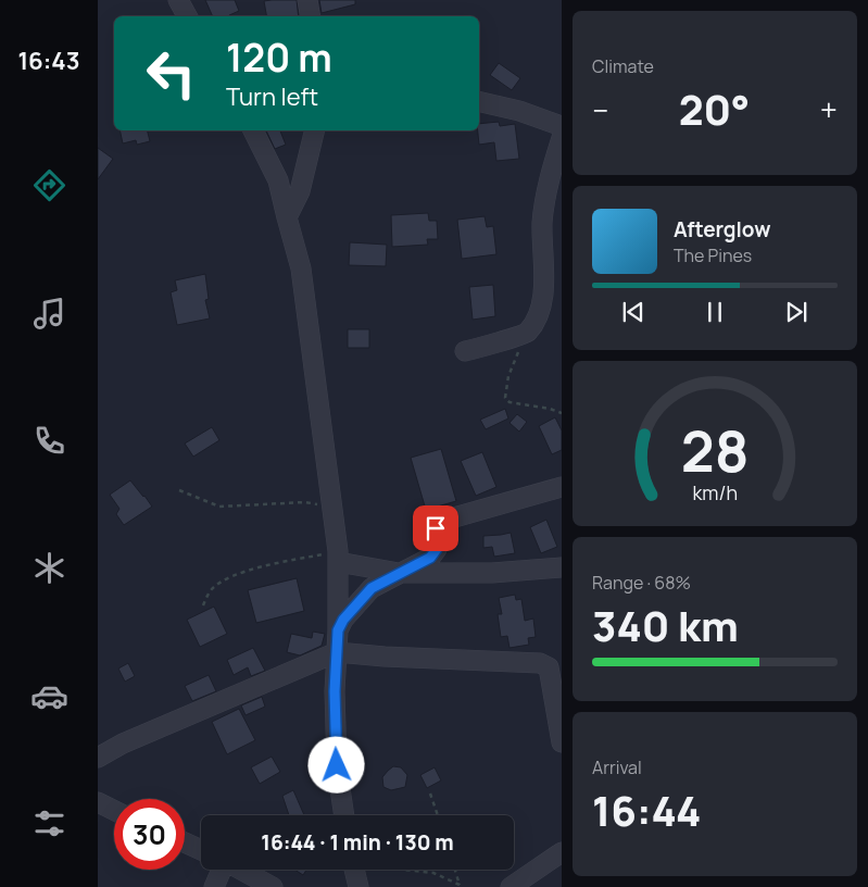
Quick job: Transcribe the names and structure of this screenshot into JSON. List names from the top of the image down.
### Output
{
  "page": {
    "tabs": "16:43",
    "tile": [
      "Climate",
      ["Range · 68%", "340 km"],
      ["Arrival", "16:44"]
    ],
    "turn": ["120 m", "Turn left"],
    "heat": ["−", "20°", "+"],
    "song": ["Afterglow", "The Pines"],
    "limit": "30",
    "trip": "16:44 · 1 min · 130 m",
    "gauge": ["28", "km/h"]
  }
}
